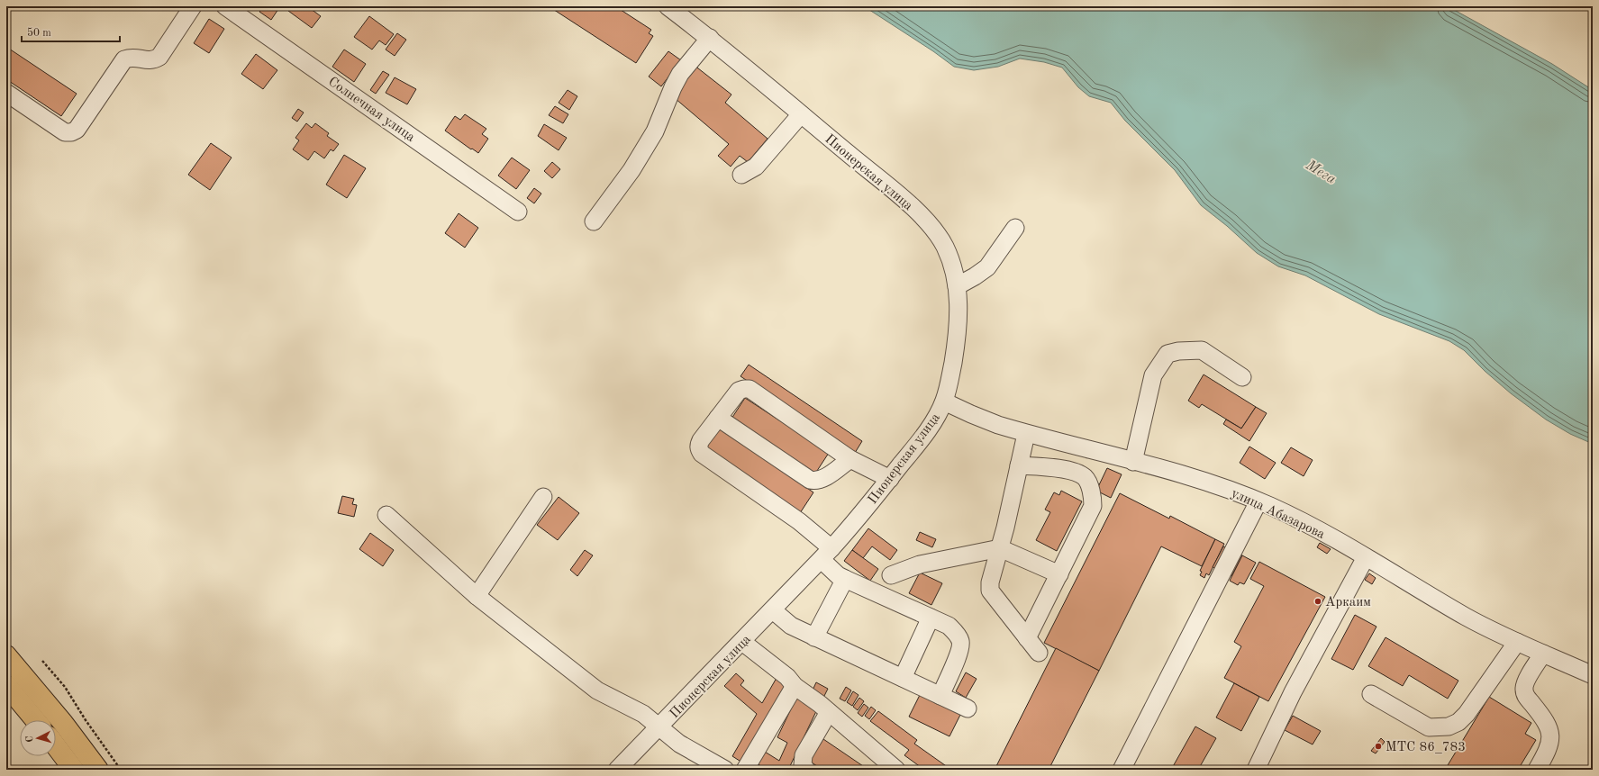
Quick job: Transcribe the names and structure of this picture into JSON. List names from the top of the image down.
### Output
{
  "streets": {
    "street": ["Солнечная улица", "Пионерская улица", "улица Абазарова"]
  },
  "crossings": [
    ["Пионерская улица", "улица Абазарова"]
  ],
  "water": ["Мега"],
  "places": ["Аркаим", "МТС 86_783"],
  "scale_bar": "50 m",
  "north": "left"
}
